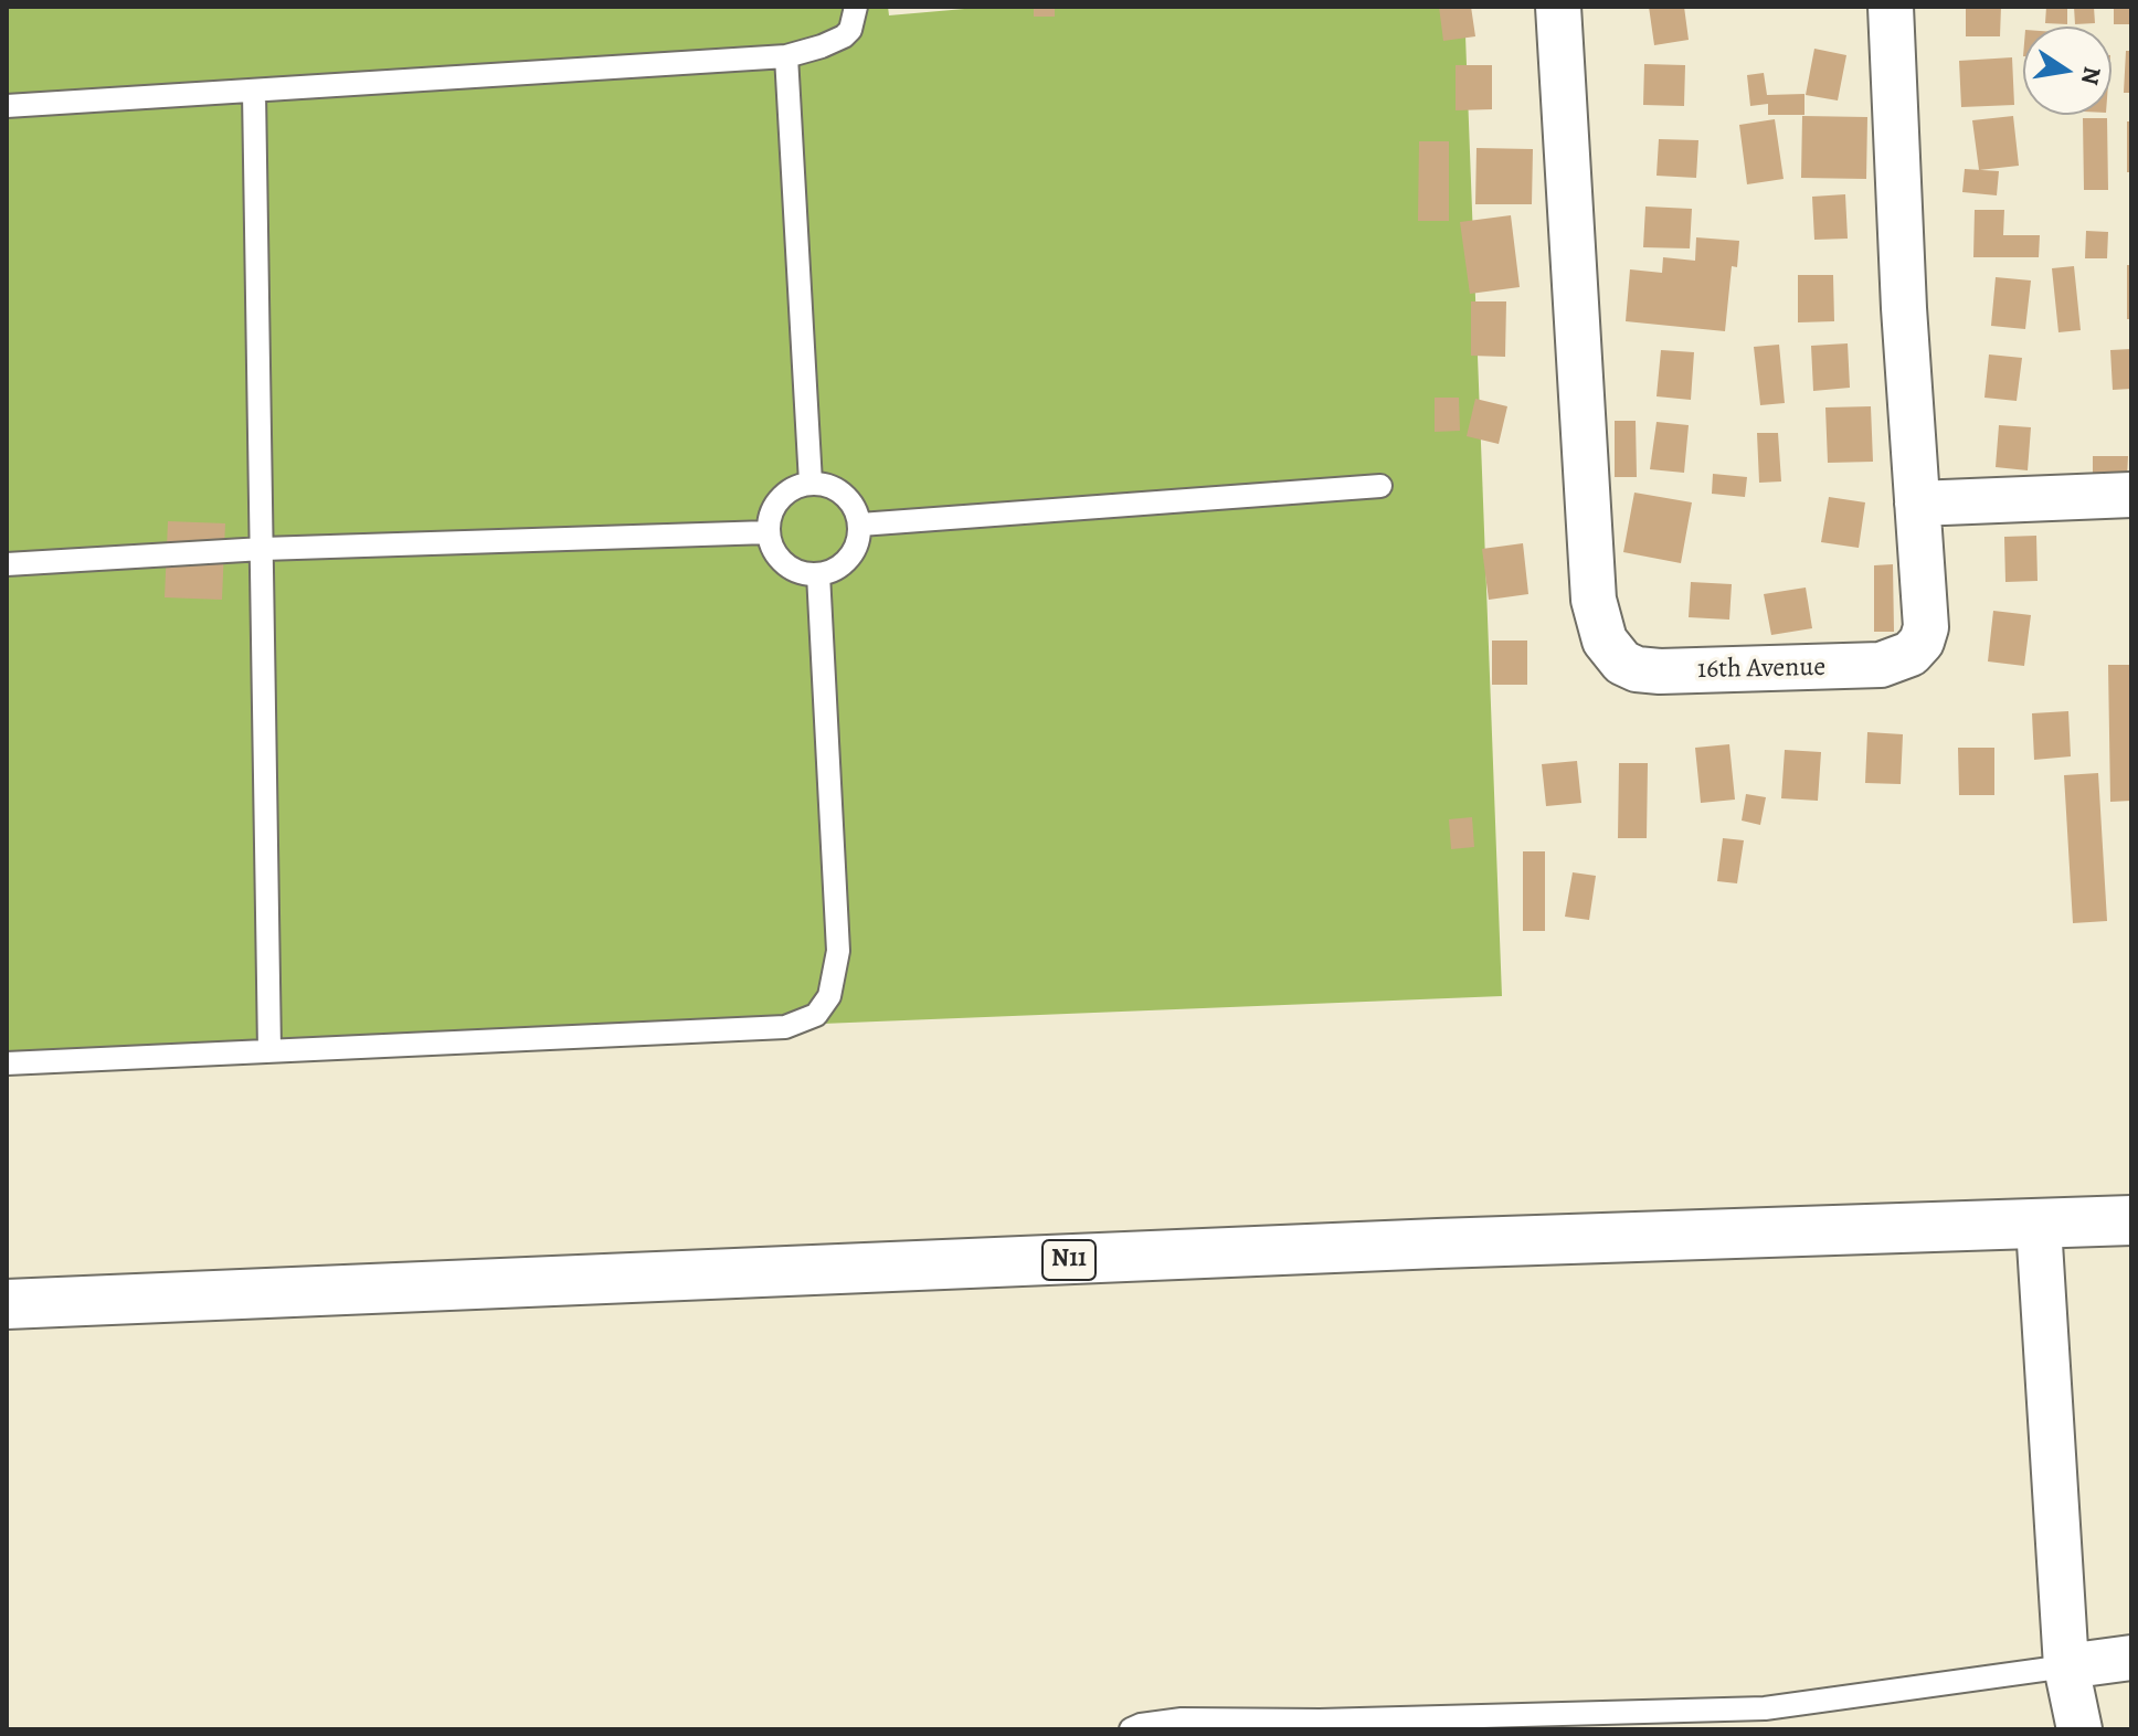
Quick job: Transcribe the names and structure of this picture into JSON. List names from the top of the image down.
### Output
{
  "streets": {
    "highway": ["N11"],
    "street": ["16th Avenue"]
  },
  "north": "right"
}
